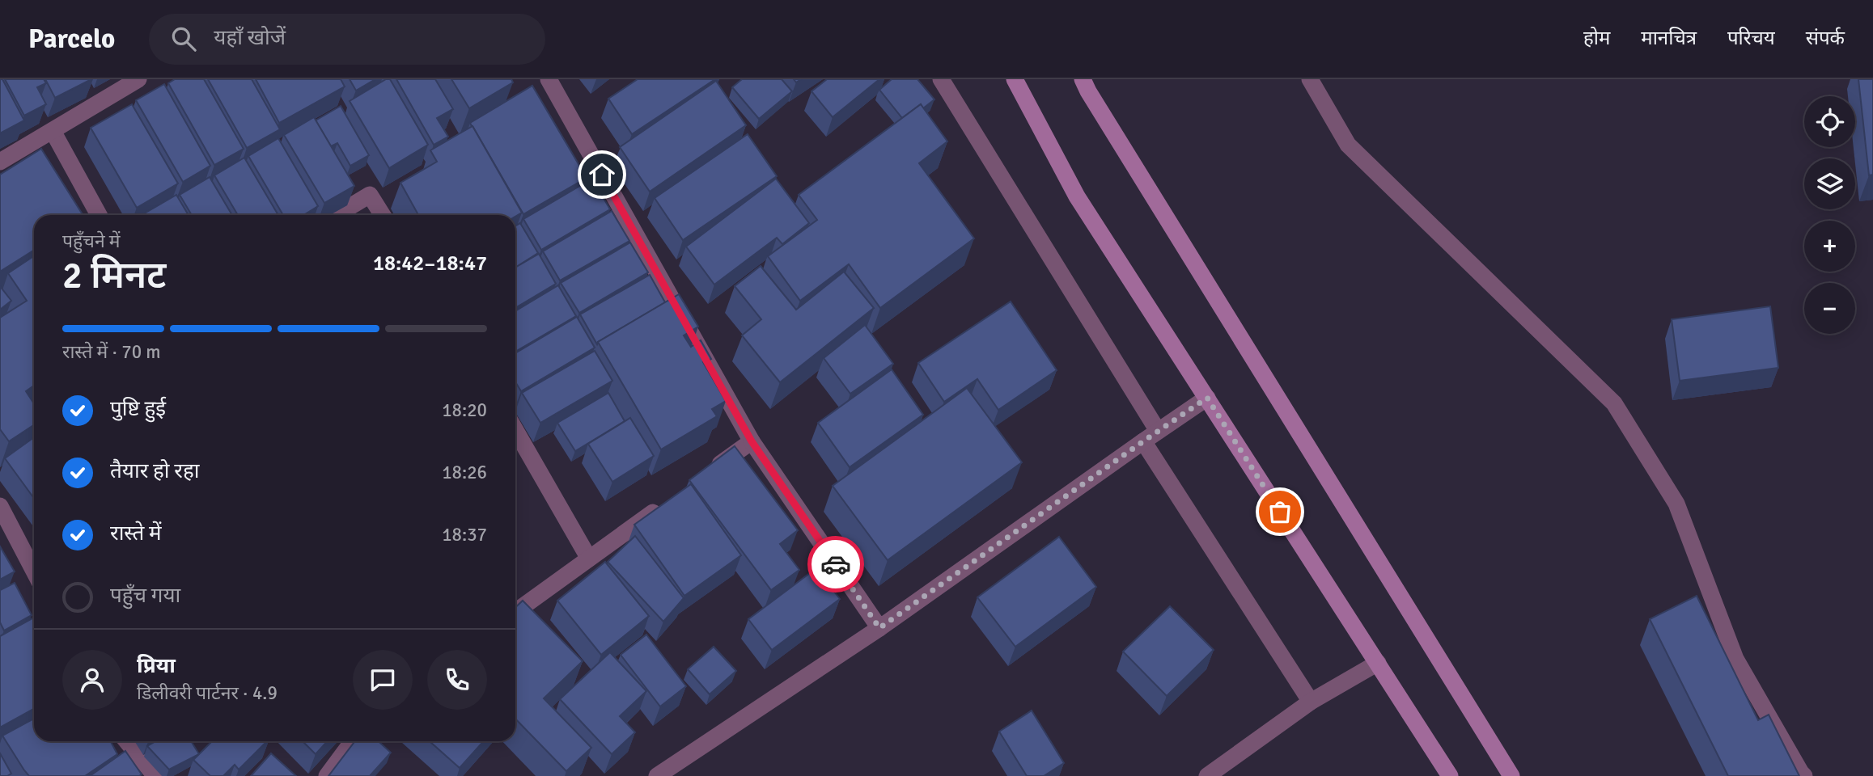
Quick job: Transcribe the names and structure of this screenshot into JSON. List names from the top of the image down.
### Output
{
  "page": {
    "header": "Parcelo",
    "search": "यहाँ खोजें",
    "nav": [
      "होम",
      "मानचित्र",
      "परिचय",
      "संपर्क"
    ],
    "map_buttons": ["+", "−"],
    "heading": ["2 मिनट", "पहुँचने में", "18:42–18:47"],
    "panel": ["प्रिया", "डिलीवरी पार्टनर · 4.9"],
    "bar": "रास्ते में · 70 m",
    "list": [
      ["पुष्टि हुई", "18:20"],
      ["तैयार हो रहा", "18:26"],
      ["रास्ते में", "18:37"],
      "पहुँच गया"
    ]
  }
}
